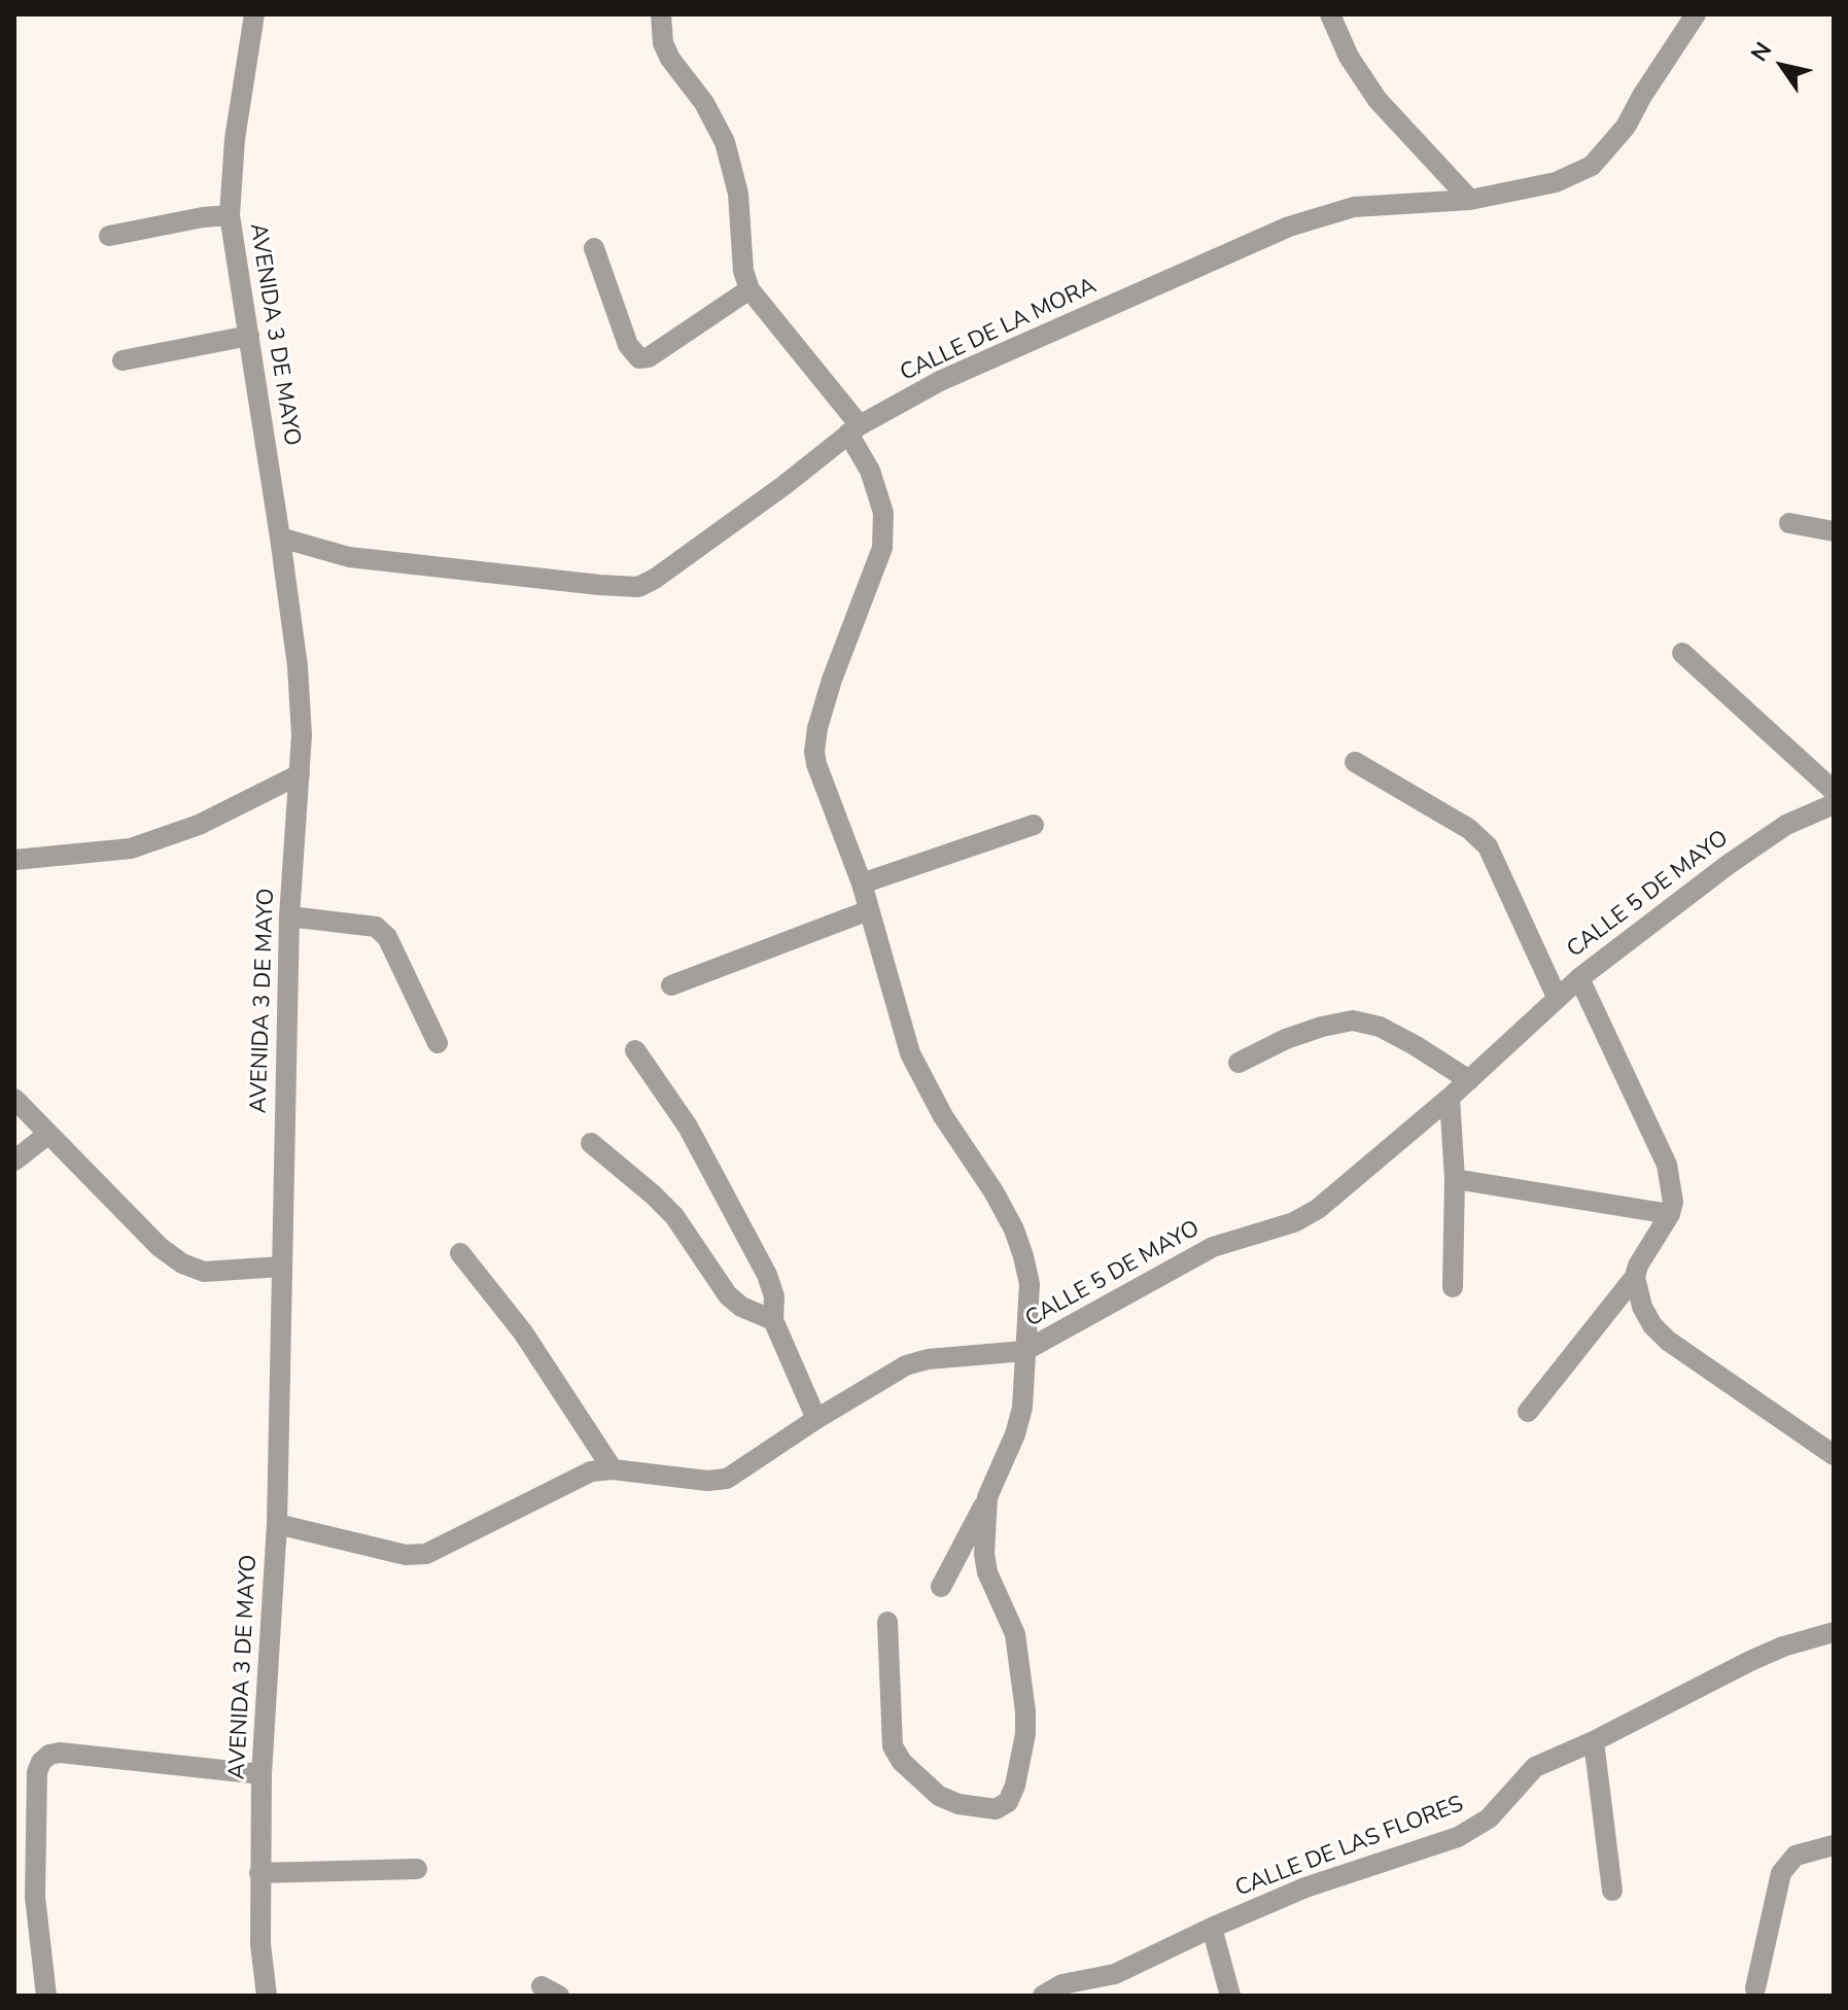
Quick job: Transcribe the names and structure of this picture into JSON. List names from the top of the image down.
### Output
{
  "streets": {
    "street": [
      "CALLE DE LA MORA",
      "AVENIDA 3 DE MAYO",
      "CALLE 5 DE MAYO",
      "CALLE DE LAS FLORES"
    ]
  },
  "crossings": [
    ["CALLE DE LA MORA", "AVENIDA 3 DE MAYO"],
    ["AVENIDA 3 DE MAYO", "CALLE 5 DE MAYO"]
  ],
  "north": "top left"
}
